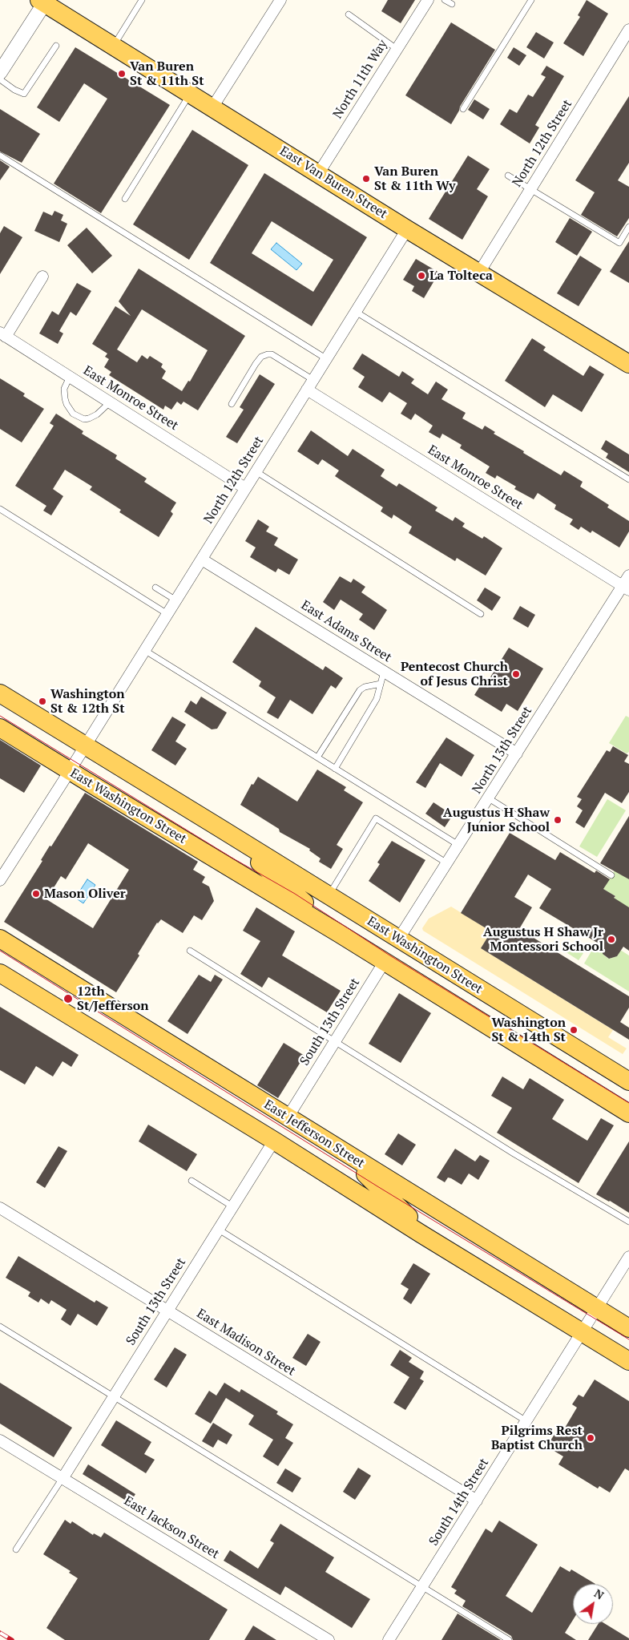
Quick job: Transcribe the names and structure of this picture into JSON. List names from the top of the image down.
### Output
{
  "streets": {
    "main road": ["East Van Buren Street", "East Washington Street", "East Jefferson Street"],
    "street": [
      "North 11th Way",
      "North 12th Street",
      "East Monroe Street",
      "East Adams Street",
      "North 13th Street",
      "South 13th Street",
      "East Madison Street",
      "South 14th Street",
      "East Jackson Street"
    ]
  },
  "crossings": [
    ["North 11th Way", "East Van Buren Street"],
    ["North 12th Street", "East Van Buren Street"],
    ["North 12th Street", "East Monroe Street"],
    ["North 12th Street", "East Adams Street"],
    ["North 12th Street", "East Washington Street"],
    ["East Monroe Street", "North 13th Street"],
    ["East Adams Street", "North 13th Street"],
    ["North 13th Street", "East Washington Street"],
    ["East Washington Street", "South 13th Street"],
    ["South 13th Street", "East Jefferson Street"],
    ["South 13th Street", "East Madison Street"],
    ["South 13th Street", "East Jackson Street"],
    ["East Jefferson Street", "South 14th Street"],
    ["East Madison Street", "South 14th Street"]
  ],
  "places": [
    "Van Buren St & 11th St",
    "Van Buren St & 11th Wy",
    "La Tolteca",
    "Pentecost Church of Jesus Christ",
    "Washington St & 12th St",
    "Augustus H Shaw Junior School",
    "Mason Oliver",
    "Augustus H Shaw Jr Montessori School",
    "12th St/Jefferson",
    "Washington St & 14th St",
    "Pilgrims Rest Baptist Church"
  ],
  "north": "top right"
}
